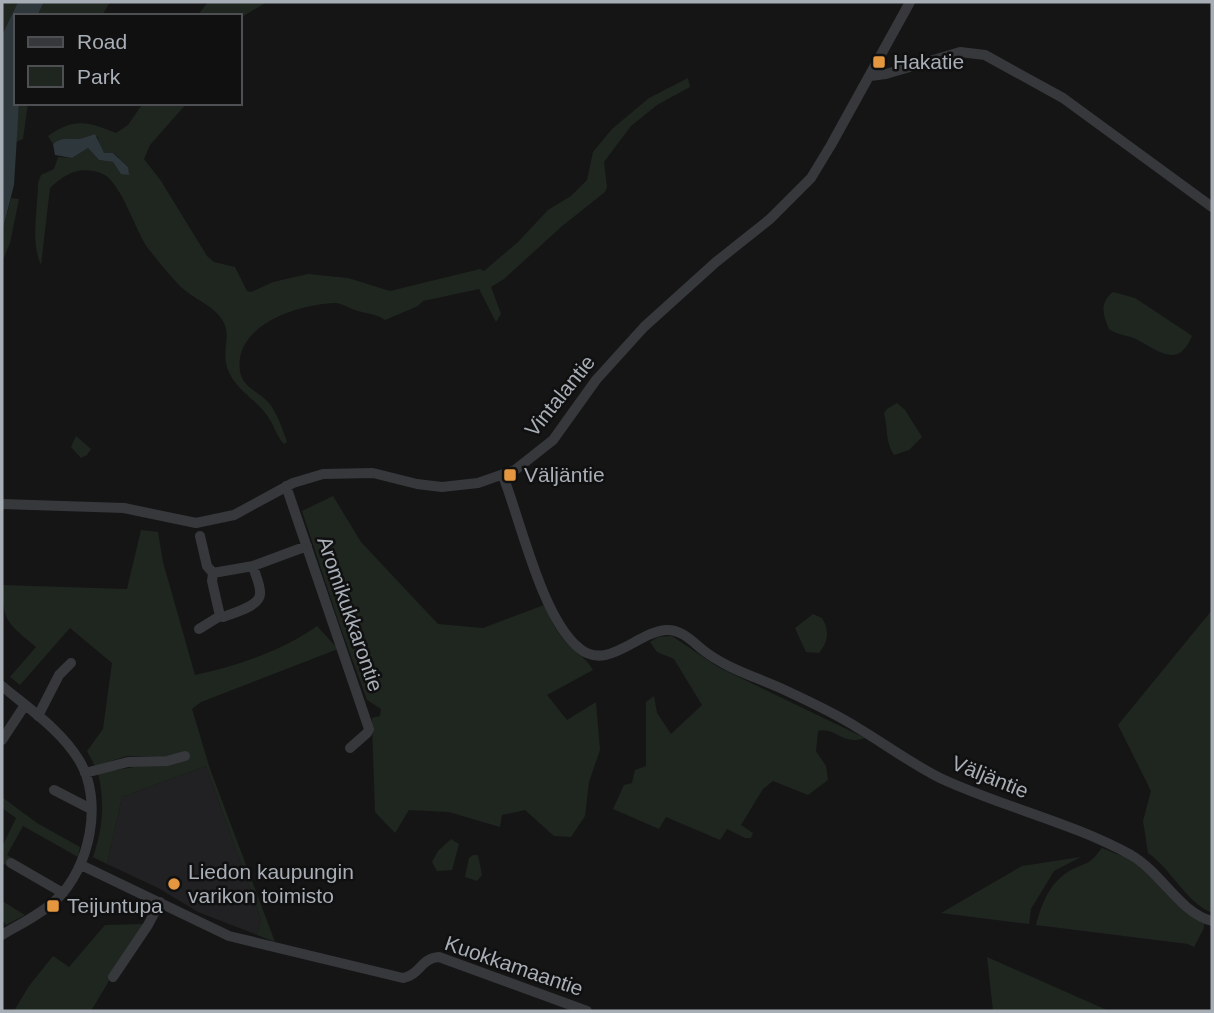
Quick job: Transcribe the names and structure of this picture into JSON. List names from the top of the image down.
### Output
{
  "streets": {
    "street": [
      "Vintalantie",
      "Aromikukkarontie",
      "Väljäntie",
      "Kuokkamaantie"
    ]
  },
  "crossings": [
    ["Vintalantie", "Aromikukkarontie"],
    ["Vintalantie", "Väljäntie"]
  ],
  "places": {
    "transit": ["Hakatie", "Väljäntie", "Teijuntupa"],
    "other": ["Liedon kaupungin varikon toimisto"]
  },
  "legend": ["Road", "Park"]
}
